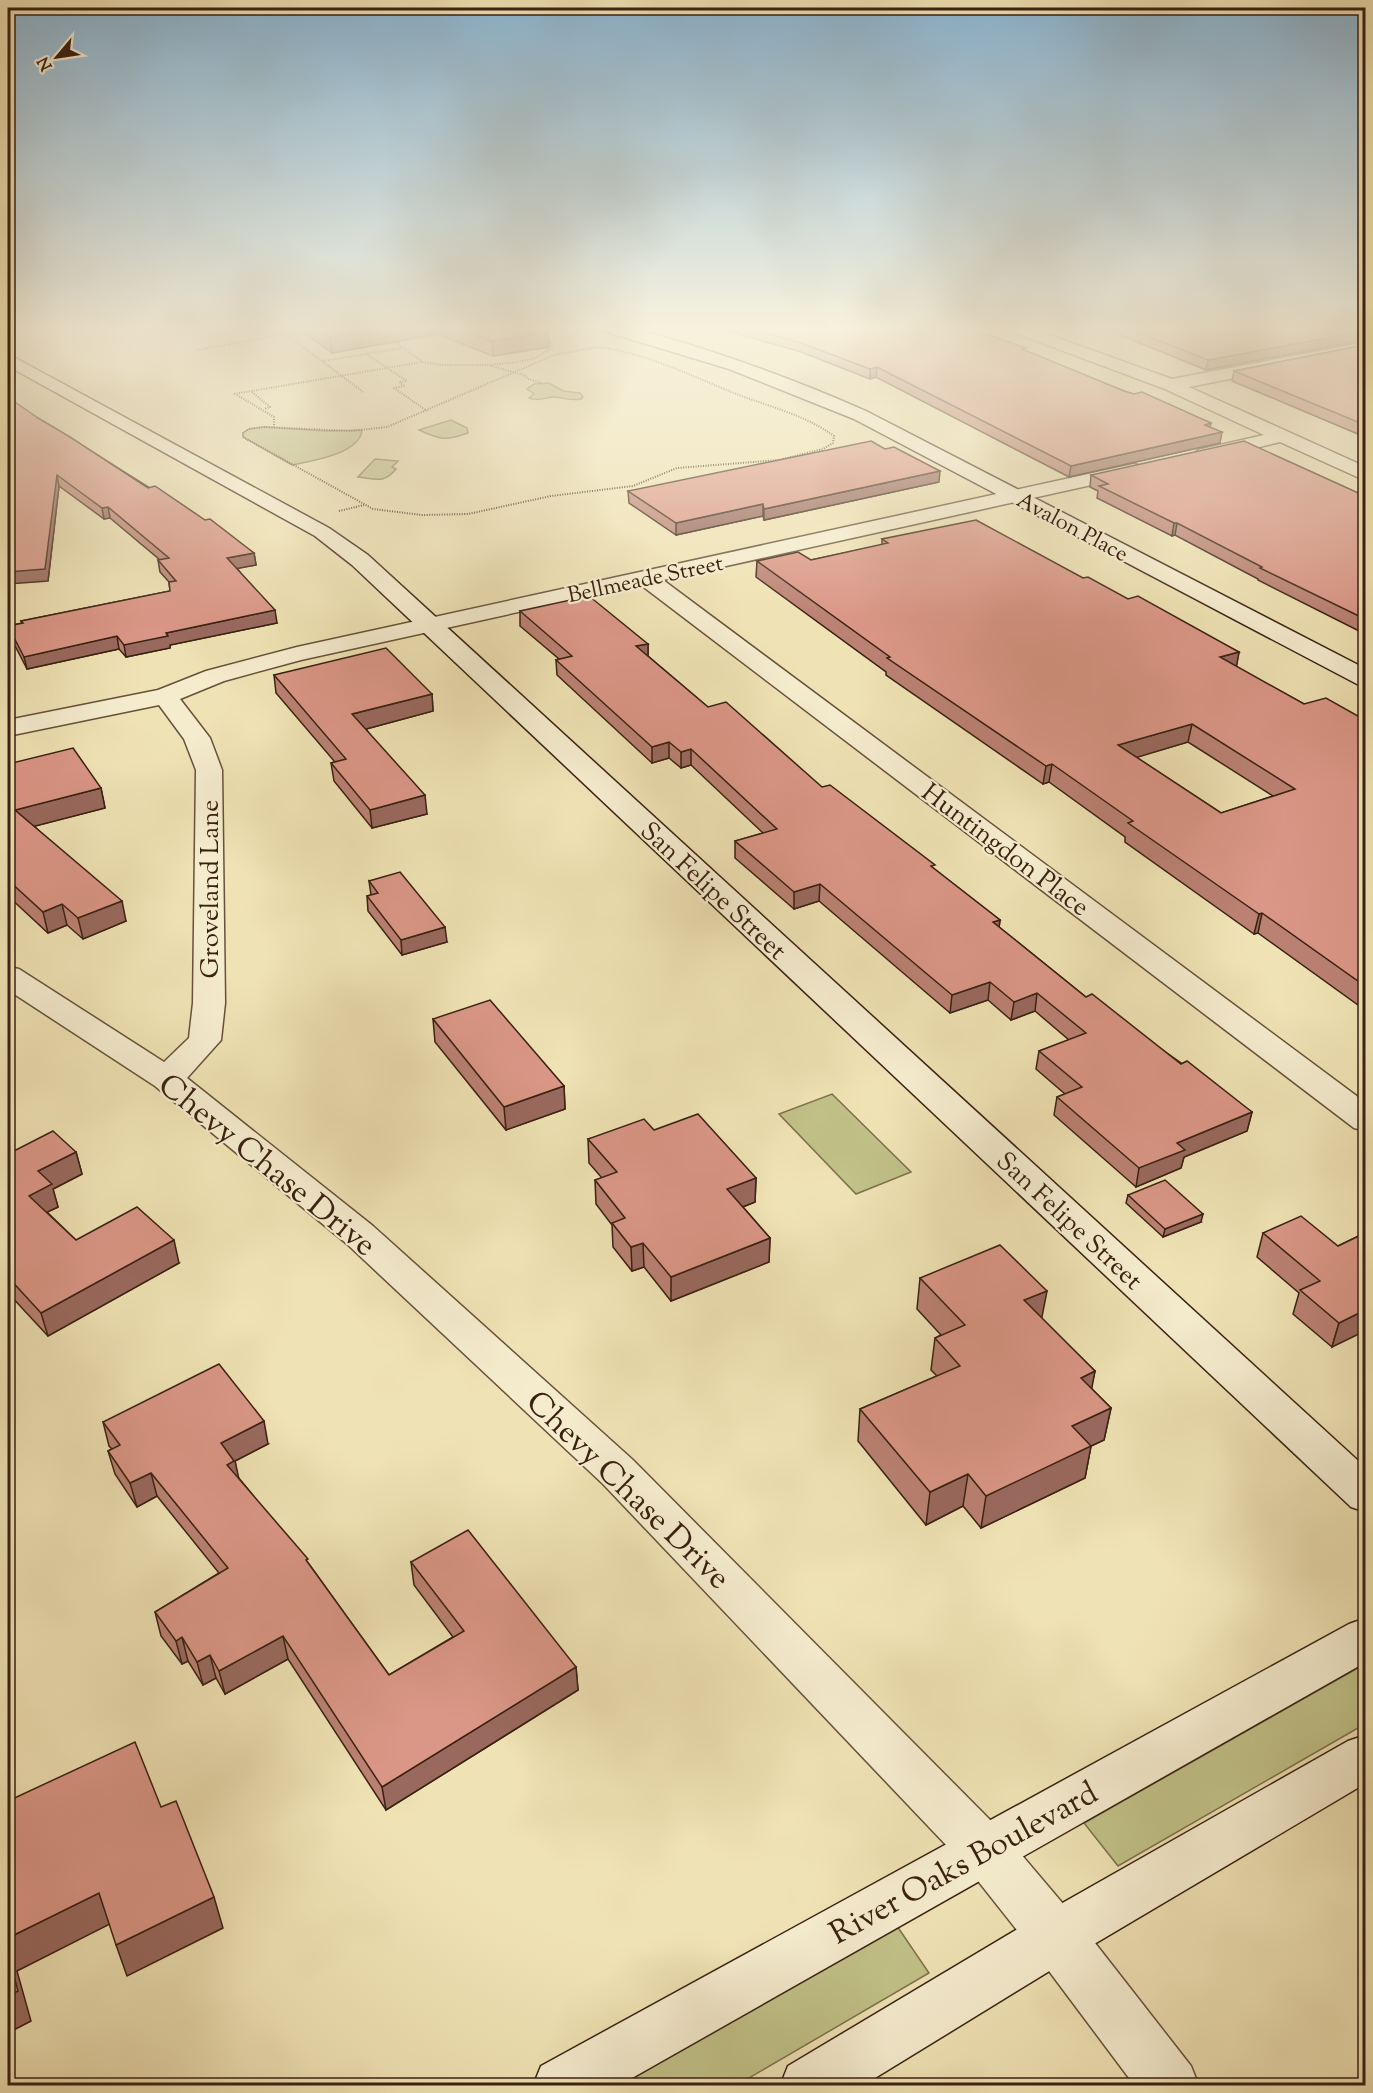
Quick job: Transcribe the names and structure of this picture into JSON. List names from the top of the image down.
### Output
{
  "streets": {
    "street": [
      "Avalon Place",
      "Bellmeade Street",
      "Huntingdon Place",
      "Groveland Lane",
      "San Felipe Street",
      "Chevy Chase Drive",
      "River Oaks Boulevard"
    ]
  },
  "crossings": [
    ["Avalon Place", "Bellmeade Street"],
    ["Bellmeade Street", "Huntingdon Place"],
    ["Bellmeade Street", "Groveland Lane"],
    ["Bellmeade Street", "San Felipe Street"],
    ["Groveland Lane", "Chevy Chase Drive"],
    ["Chevy Chase Drive", "River Oaks Boulevard"]
  ],
  "north": "bottom left"
}
